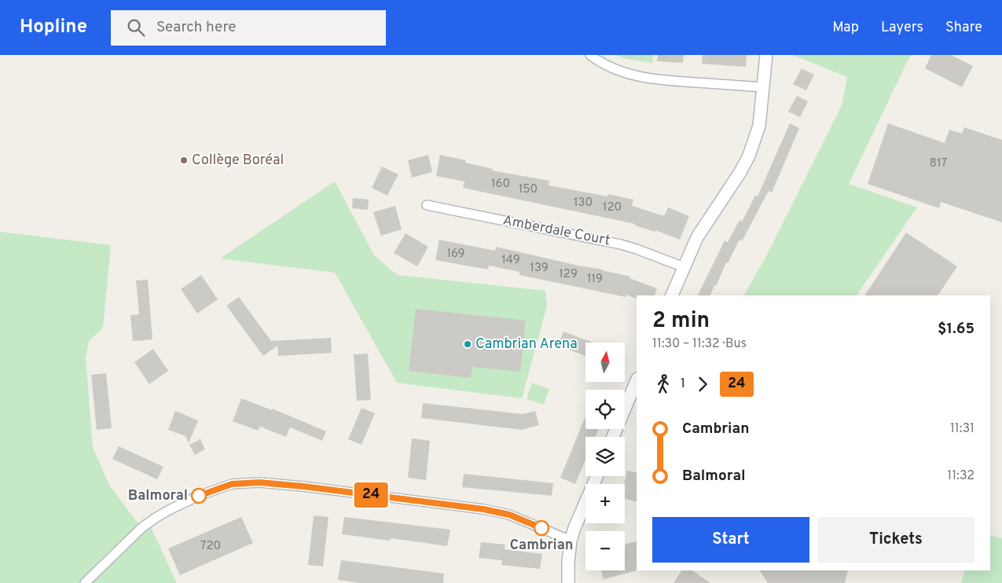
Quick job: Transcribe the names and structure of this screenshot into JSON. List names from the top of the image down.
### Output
{
  "streets": {
    "street": ["Amberdale Court"]
  },
  "places": [
    "Collège Boréal",
    "Cambrian Arena",
    "Balmoral",
    "Cambrian"
  ],
  "lines": ["bus line 24"],
  "house_numbers": [
    "817",
    "160",
    "150",
    "130",
    "120",
    "169",
    "149",
    "139",
    "129",
    "119",
    "720"
  ],
  "north": "top",
  "page": {
    "header": "Hopline",
    "search": "Search here",
    "nav": ["Map", "Layers", "Share"],
    "on_map": "24",
    "heading": ["2 min", "11:30 – 11:32 · Bus", "$1.65"],
    "map_buttons": ["+", "−"],
    "legs": ["1", "24"],
    "list": [
      {
        "name": "Cambrian",
        "value": "11:31"
      },
      {
        "name": "Balmoral",
        "value": "11:32"
      }
    ],
    "buttons": ["Start", "Tickets"]
  }
}
